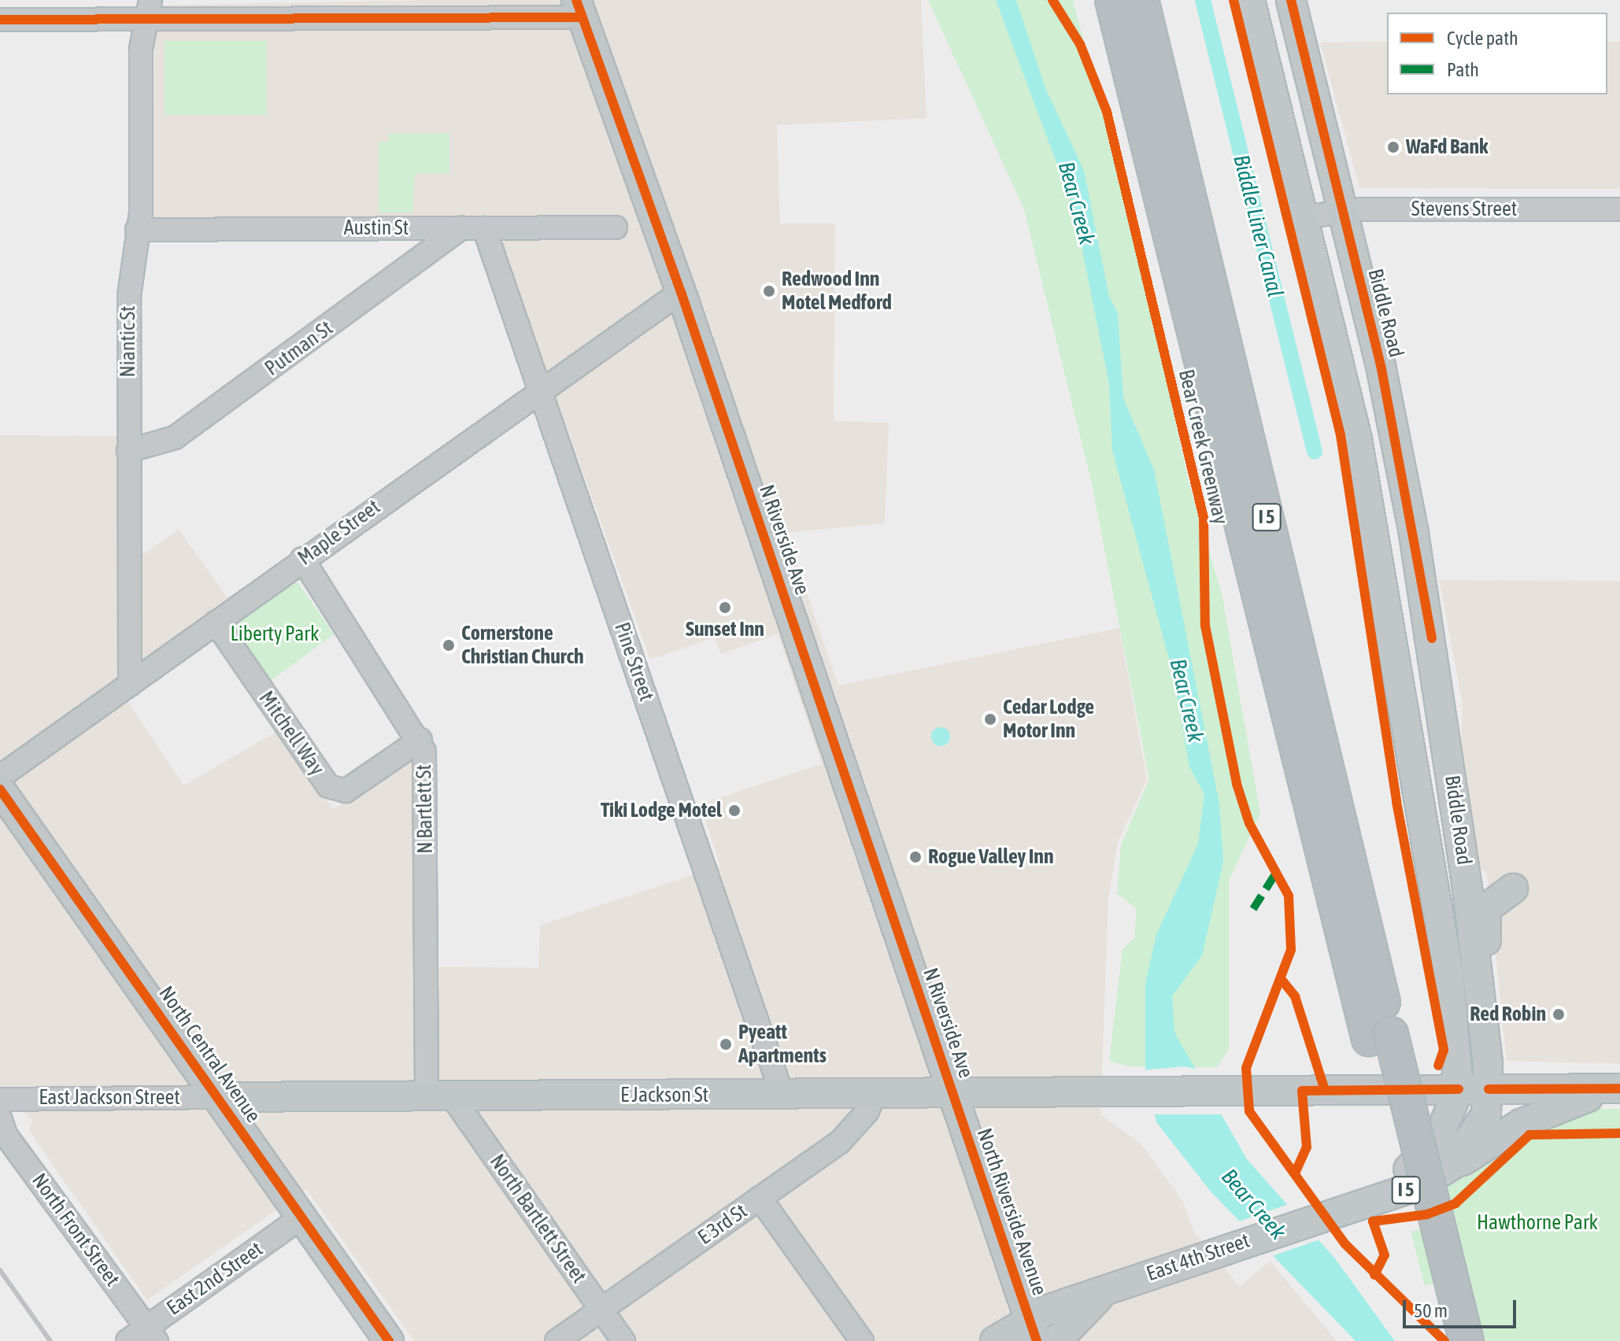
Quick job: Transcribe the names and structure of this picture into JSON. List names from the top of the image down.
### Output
{
  "streets": {
    "highway": ["I 5"],
    "main road": [
      "Biddle Road",
      "N Riverside Ave",
      "North Central Avenue",
      "E Jackson St",
      "North Riverside Avenue",
      "East 4th Street"
    ],
    "street": [
      "Stevens Street",
      "Austin St",
      "Niantic St",
      "Putman St",
      "Maple Street",
      "Pine Street",
      "Mitchell Way",
      "N Bartlett St",
      "East Jackson Street",
      "North Bartlett Street",
      "E 3rd St",
      "North Front Street",
      "East 2nd Street"
    ],
    "cycle path": ["Bear Creek Greenway"]
  },
  "crossings": [
    ["Stevens Street", "Biddle Road"],
    ["Austin St", "Niantic St"],
    ["Austin St", "Putman St"],
    ["Austin St", "Pine Street"],
    ["Biddle Road", "E Jackson St"],
    ["Biddle Road", "East 4th Street"],
    ["Niantic St", "Putman St"],
    ["Niantic St", "Maple Street"],
    ["Maple Street", "N Riverside Ave"],
    ["Maple Street", "Pine Street"],
    ["Maple Street", "Mitchell Way"],
    ["Maple Street", "N Bartlett St"],
    ["N Riverside Ave", "E Jackson St"],
    ["N Riverside Ave", "North Riverside Avenue"],
    ["Pine Street", "E Jackson St"],
    ["Mitchell Way", "N Bartlett St"],
    ["N Bartlett St", "E Jackson St"],
    ["N Bartlett St", "North Bartlett Street"],
    ["North Central Avenue", "E Jackson St"],
    ["North Central Avenue", "East Jackson Street"],
    ["North Central Avenue", "East 2nd Street"],
    ["E Jackson St", "East Jackson Street"],
    ["E Jackson St", "North Riverside Avenue"],
    ["E Jackson St", "North Bartlett Street"],
    ["E Jackson St", "E 3rd St"],
    ["E Jackson St", "East 4th Street"],
    ["North Bartlett Street", "E 3rd St"],
    ["North Front Street", "East 2nd Street"]
  ],
  "water": ["Bear Creek", "Biddle Liner Canal"],
  "parks": ["Liberty Park", "Hawthorne Park"],
  "places": [
    "WaFd Bank",
    "Redwood Inn Motel Medford",
    "Sunset Inn",
    "Cornerstone Christian Church",
    "Cedar Lodge Motor Inn",
    "Tiki Lodge Motel",
    "Rogue Valley Inn",
    "Red Robin",
    "Pyeatt Apartments"
  ],
  "legend": ["Cycle path", "Path"],
  "scale_bar": "50 m"
}
